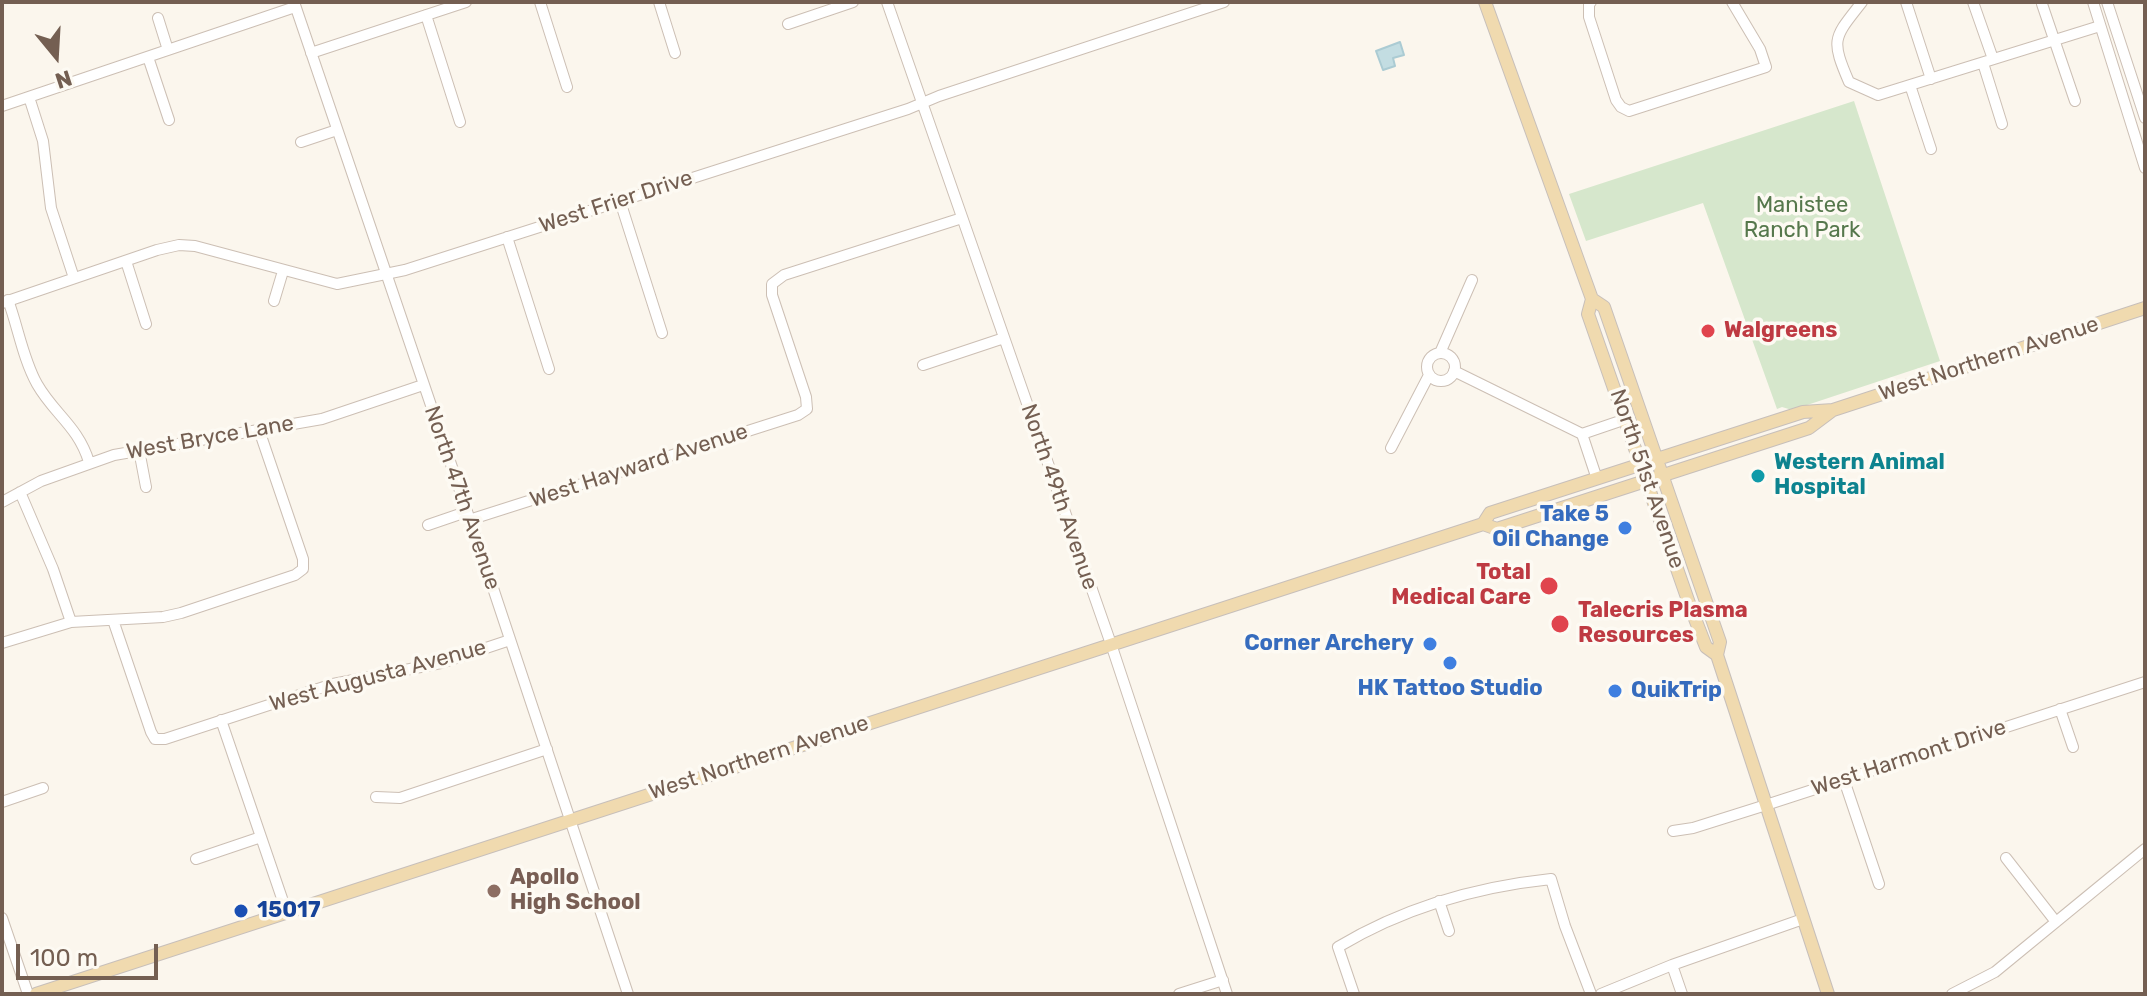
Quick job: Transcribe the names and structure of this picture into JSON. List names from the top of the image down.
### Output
{
  "streets": {
    "main road": ["West Northern Avenue", "North 51st Avenue"],
    "street": [
      "West Frier Drive",
      "West Bryce Lane",
      "West Hayward Avenue",
      "North 49th Avenue",
      "North 47th Avenue",
      "West Augusta Avenue",
      "West Harmont Drive"
    ]
  },
  "crossings": [
    ["West Frier Drive", "North 49th Avenue"],
    ["West Frier Drive", "North 47th Avenue"],
    ["West Northern Avenue", "North 51st Avenue"],
    ["West Northern Avenue", "North 49th Avenue"],
    ["West Northern Avenue", "North 47th Avenue"],
    ["West Bryce Lane", "North 47th Avenue"],
    ["West Hayward Avenue", "North 49th Avenue"],
    ["West Hayward Avenue", "North 47th Avenue"],
    ["North 51st Avenue", "West Harmont Drive"],
    ["North 47th Avenue", "West Augusta Avenue"]
  ],
  "parks": ["Manistee Ranch Park"],
  "places": [
    "Walgreens",
    "Western Animal Hospital",
    "Take 5 Oil Change",
    "Total Medical Care",
    "Talecris Plasma Resources",
    "Corner Archery",
    "HK Tattoo Studio",
    "QuikTrip",
    "Apollo High School",
    "15017"
  ],
  "scale_bar": "100 m",
  "north": "bottom"
}
